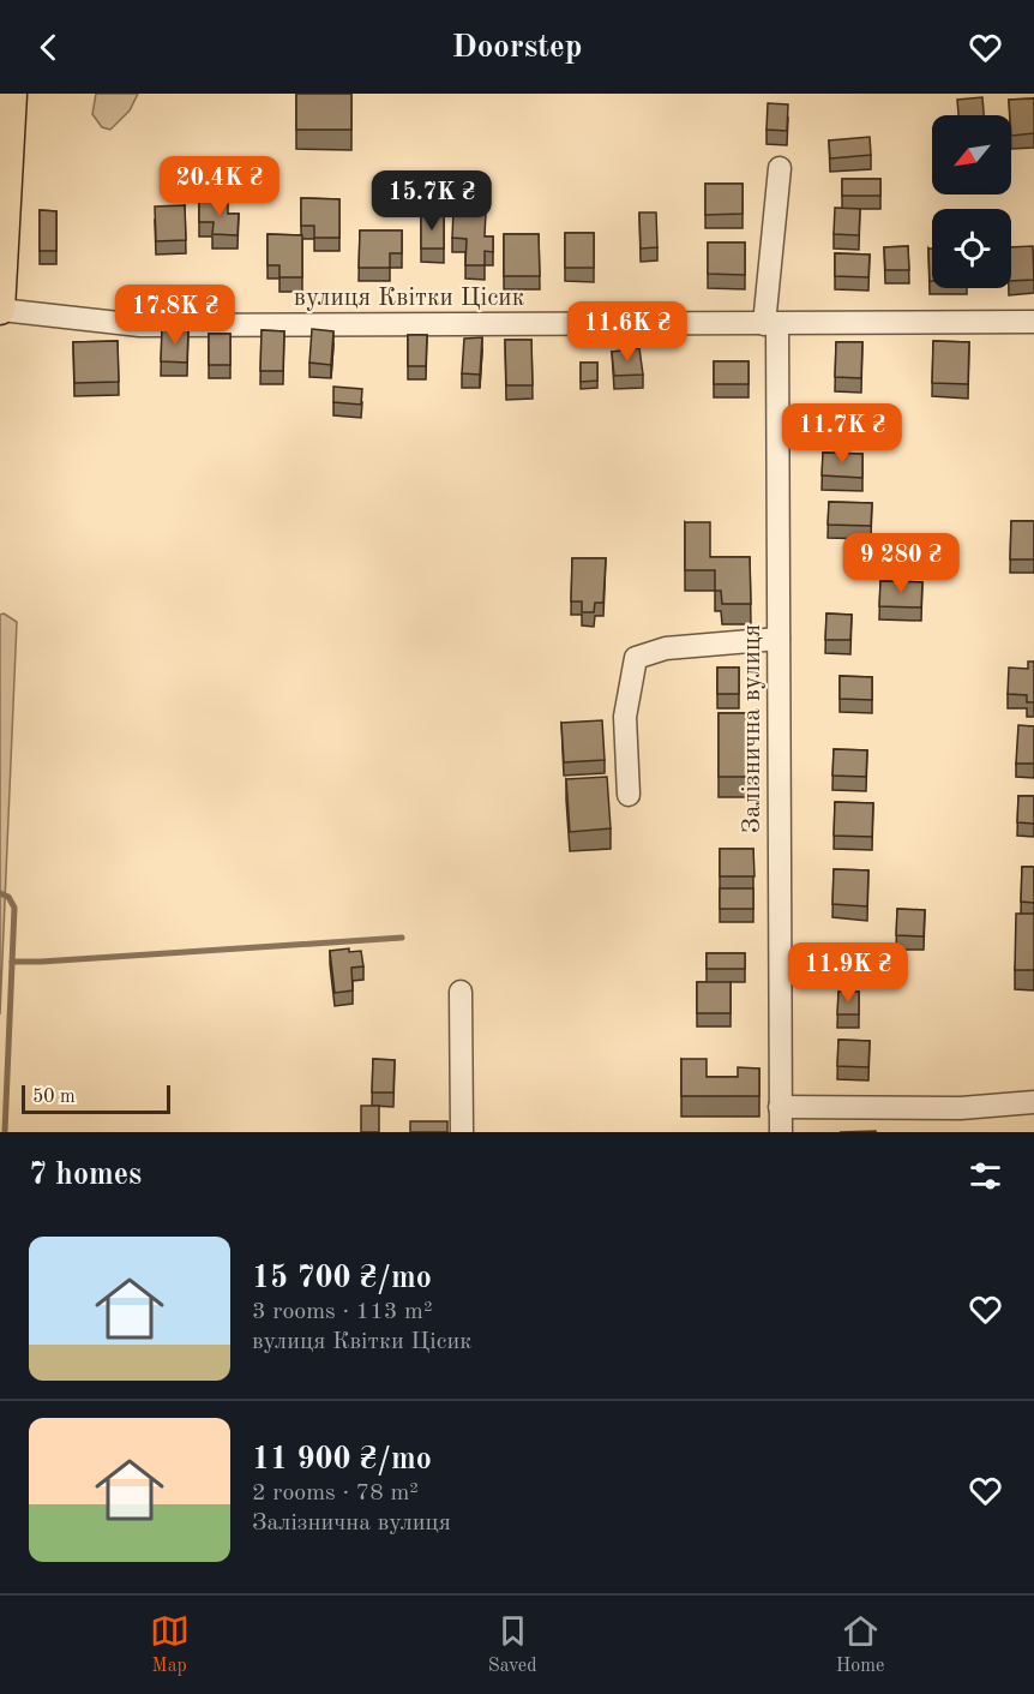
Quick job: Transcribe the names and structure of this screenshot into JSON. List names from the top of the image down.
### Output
{
  "streets": {
    "street": ["вулиця Квітки Цісик", "Залізнична вулиця"]
  },
  "crossings": [
    ["вулиця Квітки Цісик", "Залізнична вулиця"]
  ],
  "scale_bar": "50 m",
  "north": "bottom left",
  "page": {
    "header": "Doorstep",
    "price": [
      "20.4K ₴",
      "15.7K ₴",
      "17.8K ₴",
      "11.6K ₴",
      "11.7K ₴",
      "9 280 ₴",
      "11.9K ₴"
    ],
    "scale": "50 m",
    "heading": "7 homes",
    "list": [
      {
        "name": "15 700 ₴/mo",
        "note": "3 rooms · 113 m² · вулиця Квітки Цісик"
      },
      {
        "name": "11 900 ₴/mo",
        "note": "2 rooms · 78 m² · Залізнична вулиця"
      }
    ],
    "tabs": ["Map", "Saved", "Home"]
  }
}
